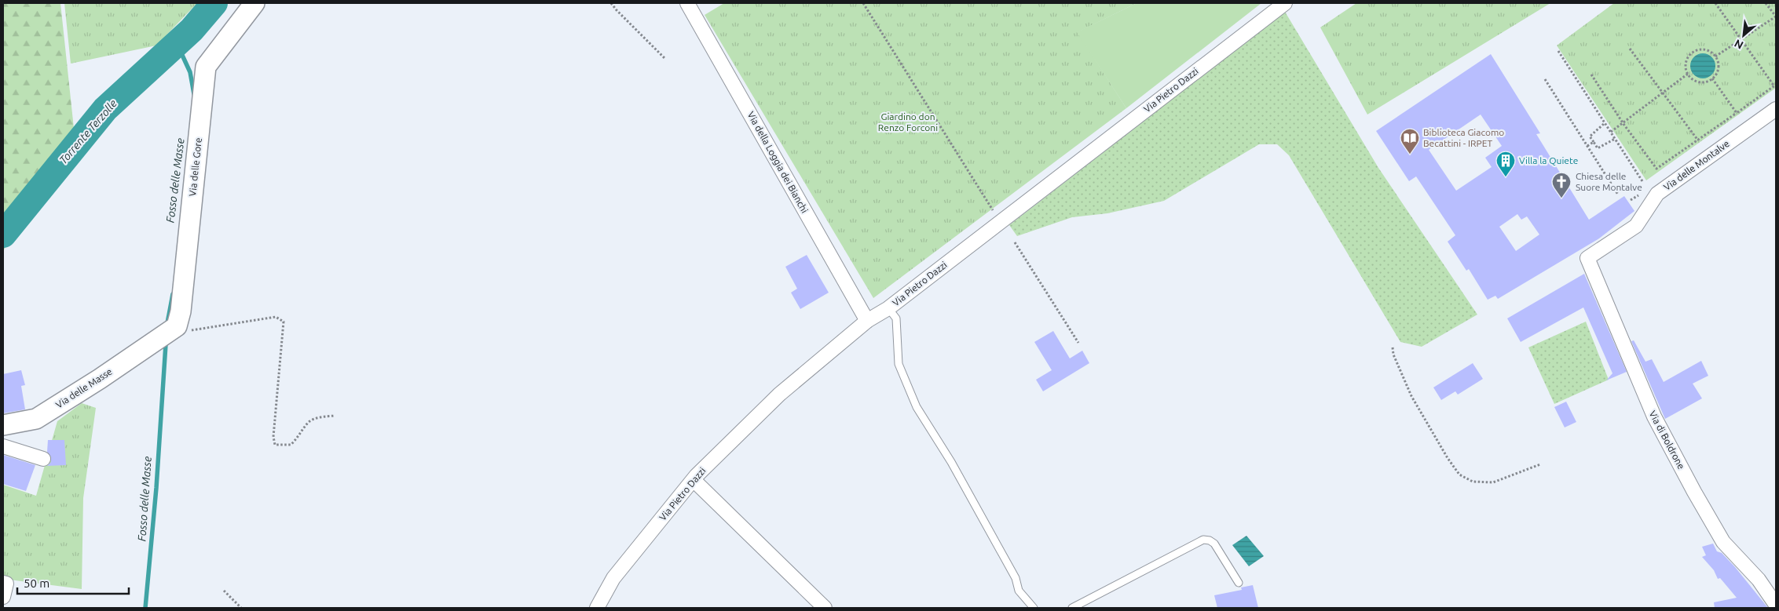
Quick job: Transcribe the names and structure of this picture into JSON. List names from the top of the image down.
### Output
{
  "streets": {
    "street": [
      "Via Pietro Dazzi",
      "Via della Loggia dei Bianchi",
      "Via delle Montalve",
      "Via delle Gore",
      "Via delle Masse",
      "Via di Boldrone"
    ]
  },
  "crossings": [
    ["Via Pietro Dazzi", "Via della Loggia dei Bianchi"],
    ["Via delle Montalve", "Via di Boldrone"],
    ["Via delle Gore", "Via delle Masse"]
  ],
  "water": ["Torrente Terzolle", "Fosso delle Masse"],
  "parks": ["Giardino don Renzo Forconi"],
  "places": {
    "library": ["Biblioteca Giacomo Becattini - IRPET"],
    "building": ["Villa la Quiete"],
    "church": ["Chiesa delle Suore Montalve"]
  },
  "scale_bar": "50 m",
  "north": "bottom left"
}
